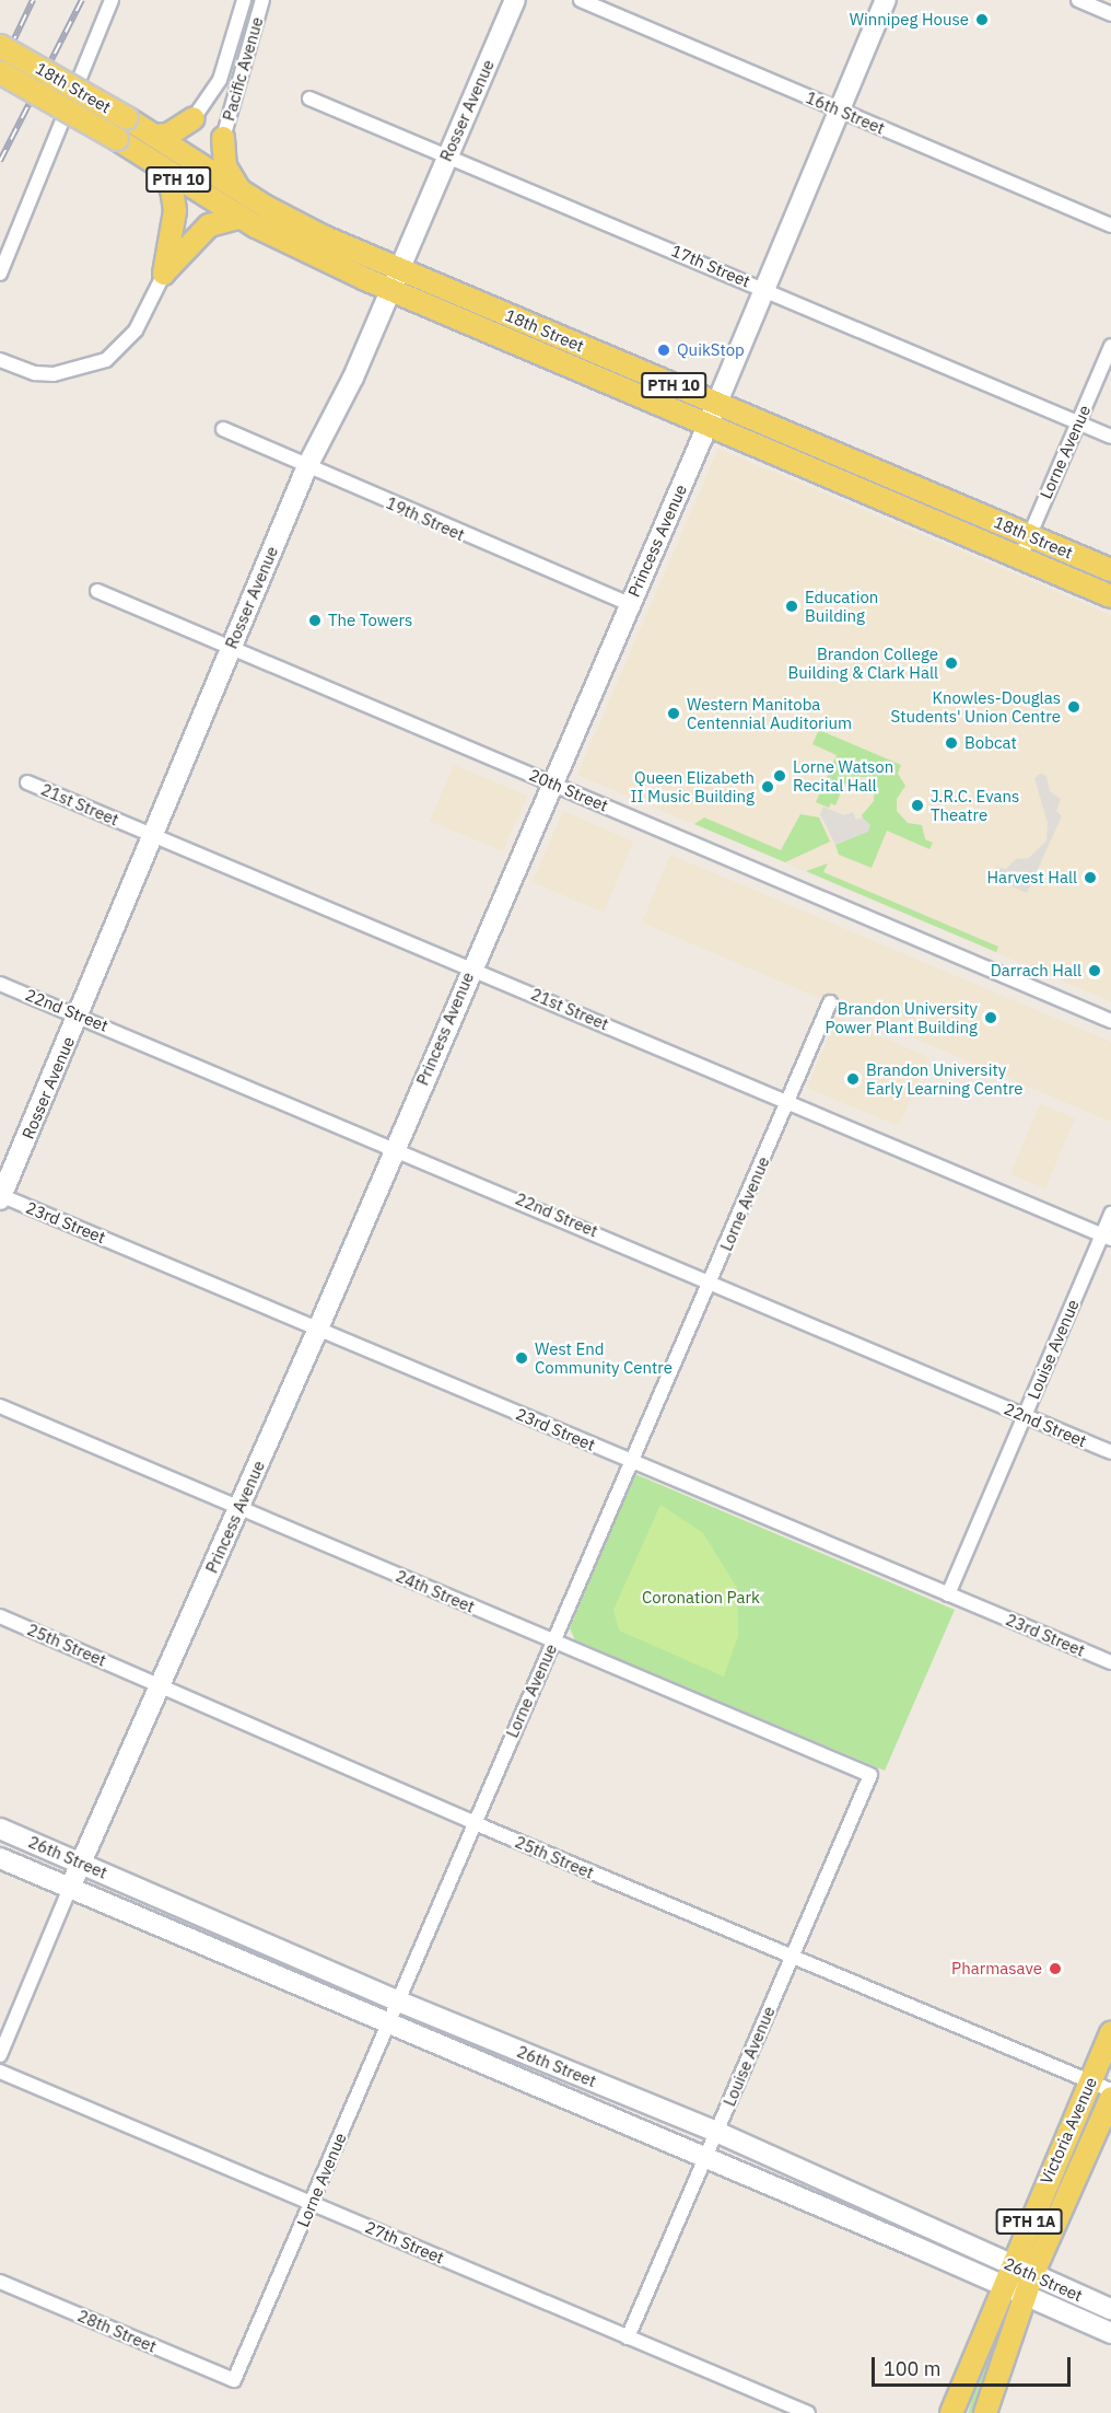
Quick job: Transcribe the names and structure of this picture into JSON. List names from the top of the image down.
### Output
{
  "streets": {
    "main road": [
      "18th Street",
      "PTH 10",
      "Victoria Avenue",
      "PTH 1A"
    ],
    "street": [
      "Pacific Avenue",
      "Rosser Avenue",
      "16th Street",
      "17th Street",
      "Lorne Avenue",
      "19th Street",
      "Princess Avenue",
      "20th Street",
      "21st Street",
      "22nd Street",
      "23rd Street",
      "Louise Avenue",
      "24th Street",
      "25th Street",
      "26th Street",
      "27th Street",
      "28th Street"
    ]
  },
  "crossings": [
    ["18th Street", "Rosser Avenue"],
    ["18th Street", "Lorne Avenue"],
    ["18th Street", "Princess Avenue"],
    ["Rosser Avenue", "17th Street"],
    ["Rosser Avenue", "19th Street"],
    ["Rosser Avenue", "20th Street"],
    ["Rosser Avenue", "21st Street"],
    ["Rosser Avenue", "22nd Street"],
    ["Rosser Avenue", "23rd Street"],
    ["16th Street", "Princess Avenue"],
    ["17th Street", "Lorne Avenue"],
    ["17th Street", "Princess Avenue"],
    ["Lorne Avenue", "21st Street"],
    ["Lorne Avenue", "22nd Street"],
    ["Lorne Avenue", "23rd Street"],
    ["Lorne Avenue", "24th Street"],
    ["Lorne Avenue", "25th Street"],
    ["Lorne Avenue", "26th Street"],
    ["Lorne Avenue", "27th Street"],
    ["Lorne Avenue", "28th Street"],
    ["19th Street", "Princess Avenue"],
    ["Princess Avenue", "20th Street"],
    ["Princess Avenue", "21st Street"],
    ["Princess Avenue", "22nd Street"],
    ["Princess Avenue", "23rd Street"],
    ["Princess Avenue", "24th Street"],
    ["Princess Avenue", "25th Street"],
    ["Princess Avenue", "26th Street"],
    ["21st Street", "Louise Avenue"],
    ["22nd Street", "Louise Avenue"],
    ["23rd Street", "Louise Avenue"],
    ["Louise Avenue", "24th Street"],
    ["Louise Avenue", "25th Street"],
    ["Louise Avenue", "26th Street"],
    ["Louise Avenue", "27th Street"],
    ["25th Street", "Victoria Avenue"],
    ["26th Street", "Victoria Avenue"]
  ],
  "parks": ["Coronation Park"],
  "places": [
    "Winnipeg House",
    "QuikStop",
    "Education Building",
    "The Towers",
    "Brandon College Building & Clark Hall",
    "Knowles-Douglas Students' Union Centre",
    "Western Manitoba Centennial Auditorium",
    "Bobcat",
    "Lorne Watson Recital Hall",
    "Queen Elizabeth II Music Building",
    "J.R.C. Evans Theatre",
    "Harvest Hall",
    "Darrach Hall",
    "Brandon University Power Plant Building",
    "Brandon University Early Learning Centre",
    "West End Community Centre",
    "Pharmasave"
  ],
  "scale_bar": "100 m"
}
